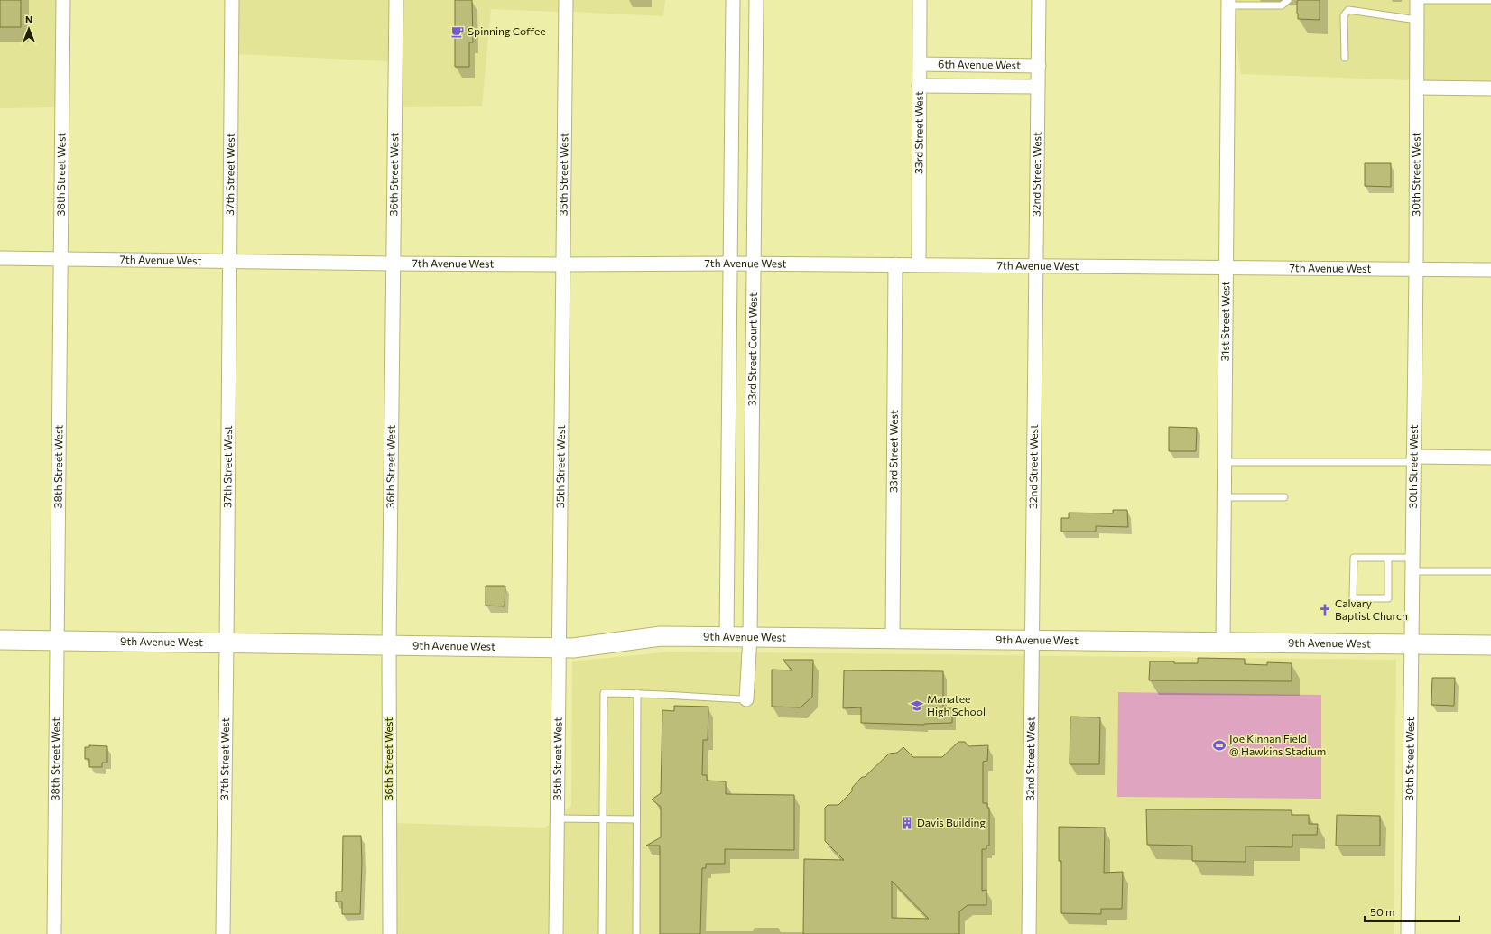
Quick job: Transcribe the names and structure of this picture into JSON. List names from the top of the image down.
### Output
{
  "streets": {
    "street": [
      "6th Avenue West",
      "33rd Street West",
      "38th Street West",
      "37th Street West",
      "36th Street West",
      "35th Street West",
      "32nd Street West",
      "30th Street West",
      "7th Avenue West",
      "31st Street West",
      "33rd Street Court West",
      "9th Avenue West"
    ]
  },
  "crossings": [
    ["6th Avenue West", "33rd Street West"],
    ["6th Avenue West", "32nd Street West"],
    ["33rd Street West", "7th Avenue West"],
    ["33rd Street West", "9th Avenue West"],
    ["38th Street West", "7th Avenue West"],
    ["38th Street West", "9th Avenue West"],
    ["37th Street West", "7th Avenue West"],
    ["37th Street West", "9th Avenue West"],
    ["36th Street West", "7th Avenue West"],
    ["36th Street West", "9th Avenue West"],
    ["35th Street West", "7th Avenue West"],
    ["35th Street West", "9th Avenue West"],
    ["32nd Street West", "7th Avenue West"],
    ["32nd Street West", "9th Avenue West"],
    ["30th Street West", "7th Avenue West"],
    ["30th Street West", "9th Avenue West"],
    ["7th Avenue West", "31st Street West"],
    ["7th Avenue West", "33rd Street Court West"],
    ["31st Street West", "9th Avenue West"],
    ["33rd Street Court West", "9th Avenue West"]
  ],
  "places": {
    "cafe": ["Spinning Coffee"],
    "church": ["Calvary Baptist Church"],
    "school or university": ["Manatee High School"],
    "sports": ["Joe Kinnan Field @ Hawkins Stadium"],
    "building": ["Davis Building"]
  },
  "scale_bar": "50 m",
  "north": "top"
}
